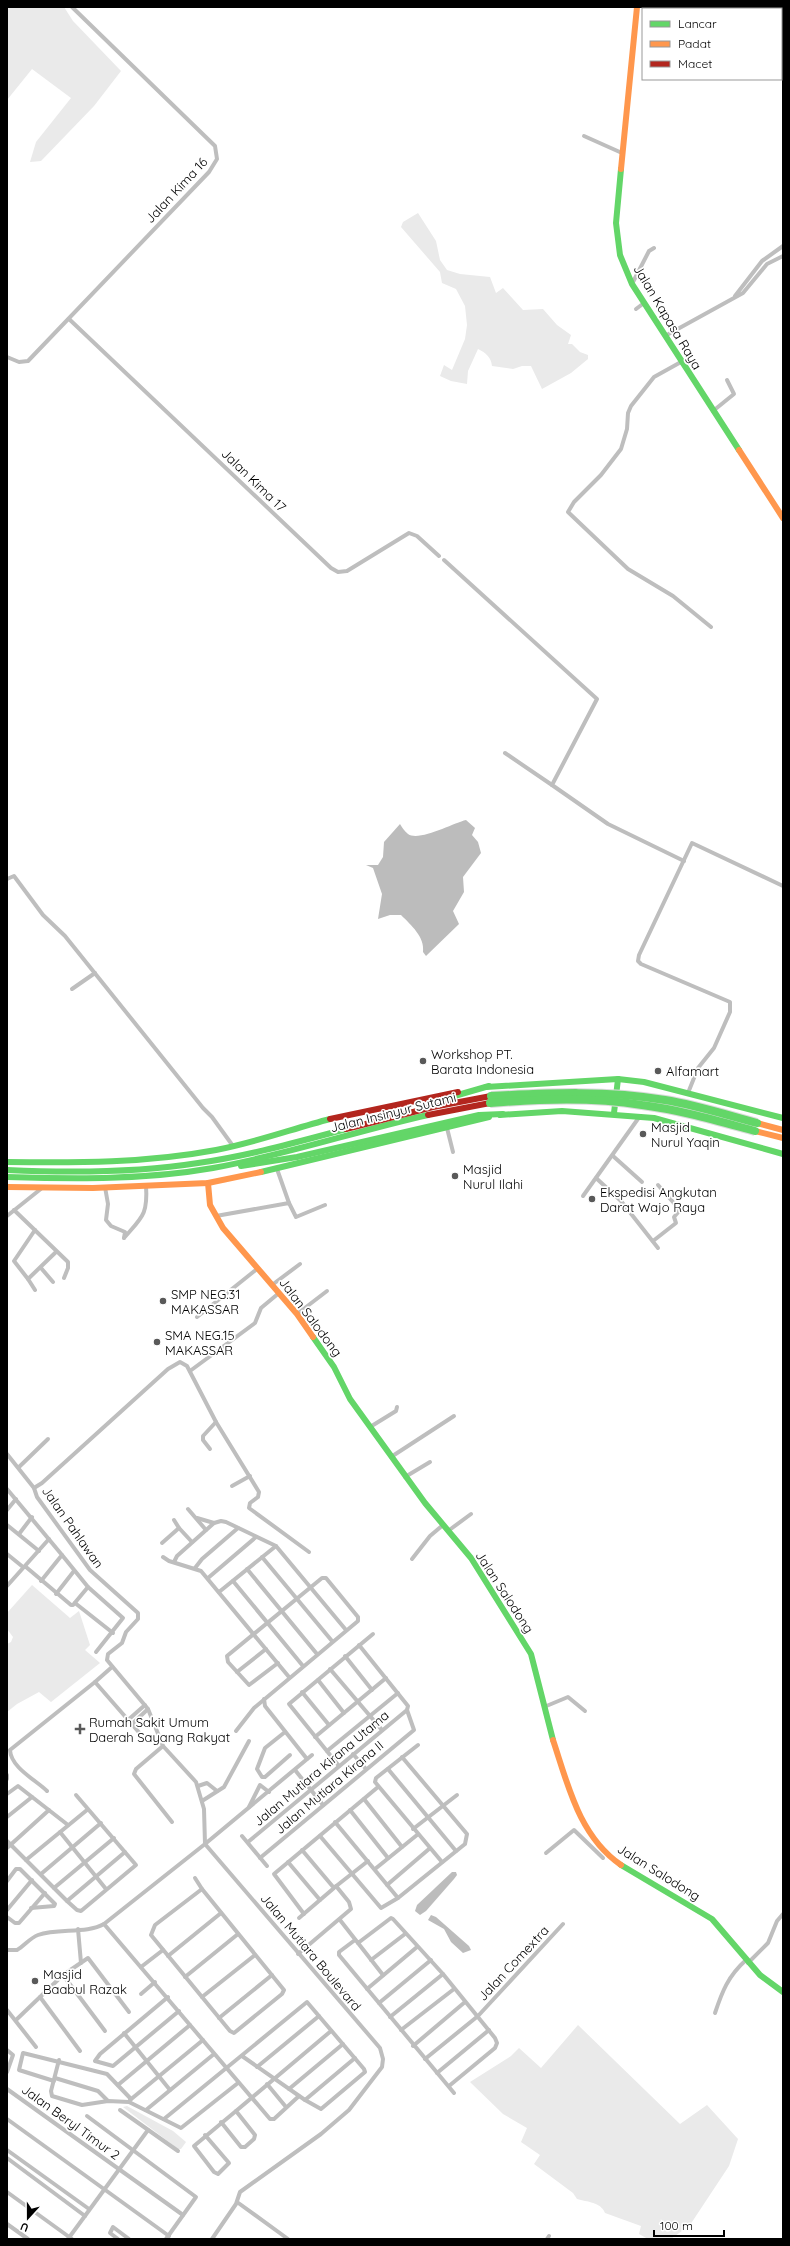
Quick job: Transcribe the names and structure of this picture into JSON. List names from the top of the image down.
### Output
{
  "streets": {
    "main road": ["Jalan Kapasa Raya", "Jalan Insinyur Sutami", "Jalan Salodong"],
    "street": [
      "Jalan Kima 16",
      "Jalan Kima 17",
      "Jalan Pahlawan",
      "Jalan Mutiara Kirana Utama",
      "Jalan Mutiara Kirana II",
      "Jalan Mutiara Boulevard",
      "Jalan Comextra",
      "Jalan Beryl Timur 2"
    ]
  },
  "crossings": [
    ["Jalan Kima 16", "Jalan Kima 17"],
    ["Jalan Mutiara Kirana Utama", "Jalan Mutiara Kirana II"]
  ],
  "places": {
    "other": [
      "Workshop PT. Barata Indonesia",
      "Alfamart",
      "Masjid Nurul Yaqin",
      "Masjid Nurul Ilahi",
      "Ekspedisi Angkutan Darat Wajo Raya",
      "SMP NEG.31 MAKASSAR",
      "SMA NEG.15 MAKASSAR",
      "Masjid Baabul Razak"
    ],
    "health": ["Rumah Sakit Umum Daerah Sayang Rakyat"]
  },
  "legend": ["Lancar", "Padat", "Macet"],
  "scale_bar": "100 m",
  "north": "bottom"
}
